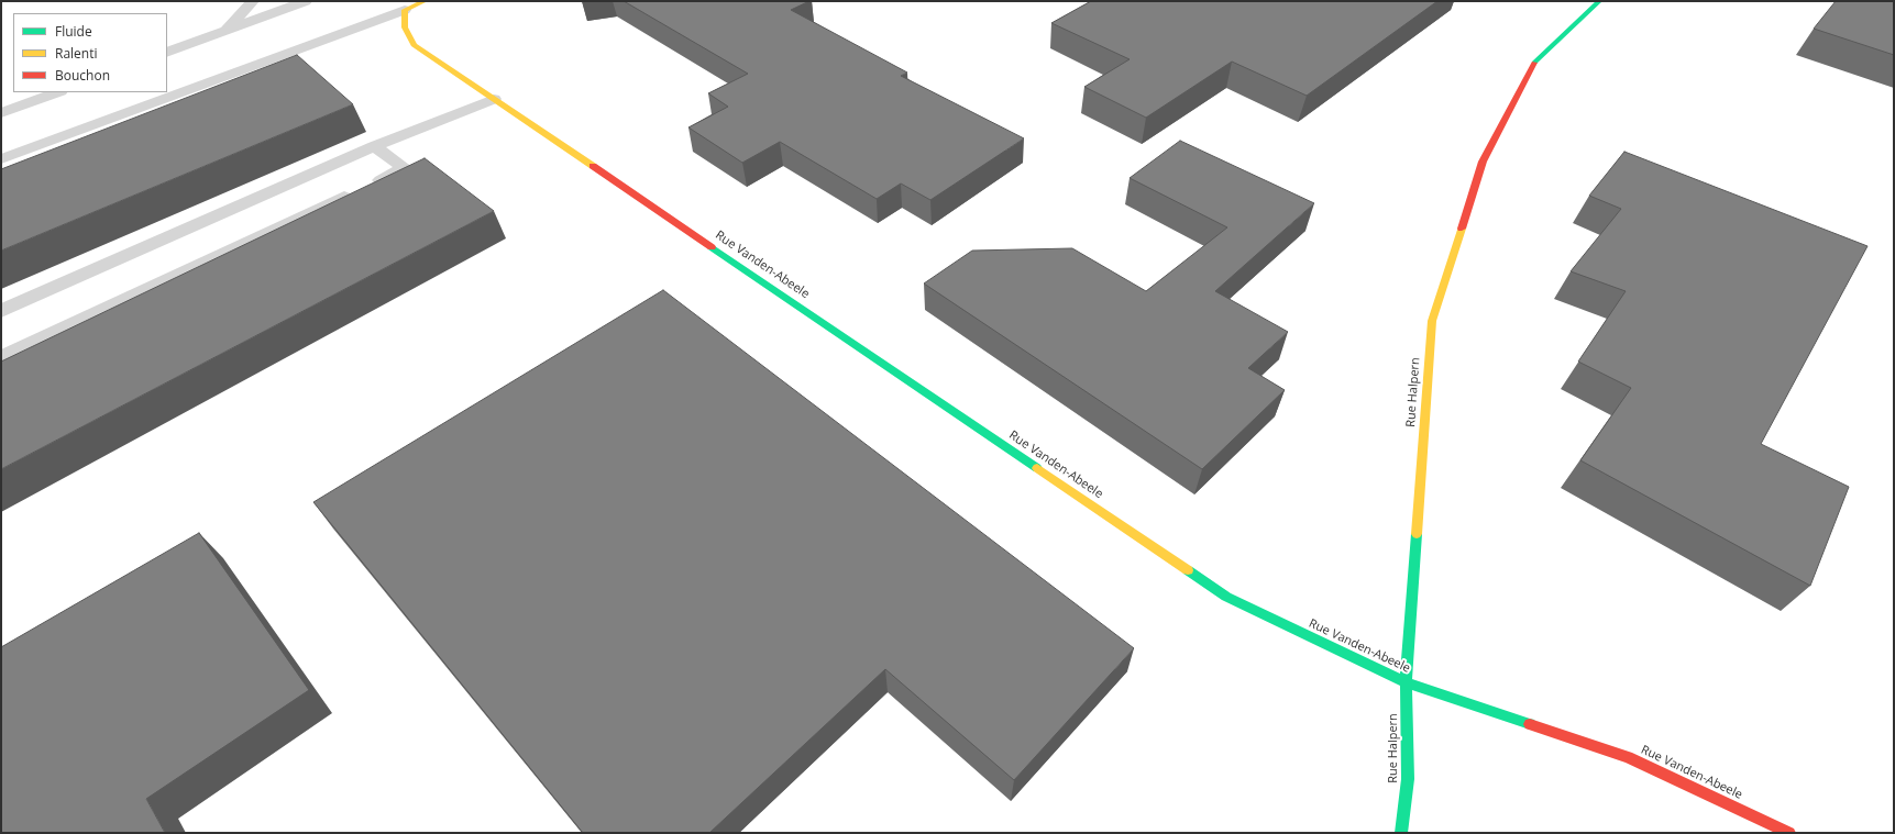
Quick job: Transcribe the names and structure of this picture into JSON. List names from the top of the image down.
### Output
{
  "streets": {
    "street": ["Rue Vanden-Abeele", "Rue Halpern"]
  },
  "crossings": [
    ["Rue Vanden-Abeele", "Rue Halpern"]
  ],
  "legend": ["Fluide", "Ralenti", "Bouchon"]
}
